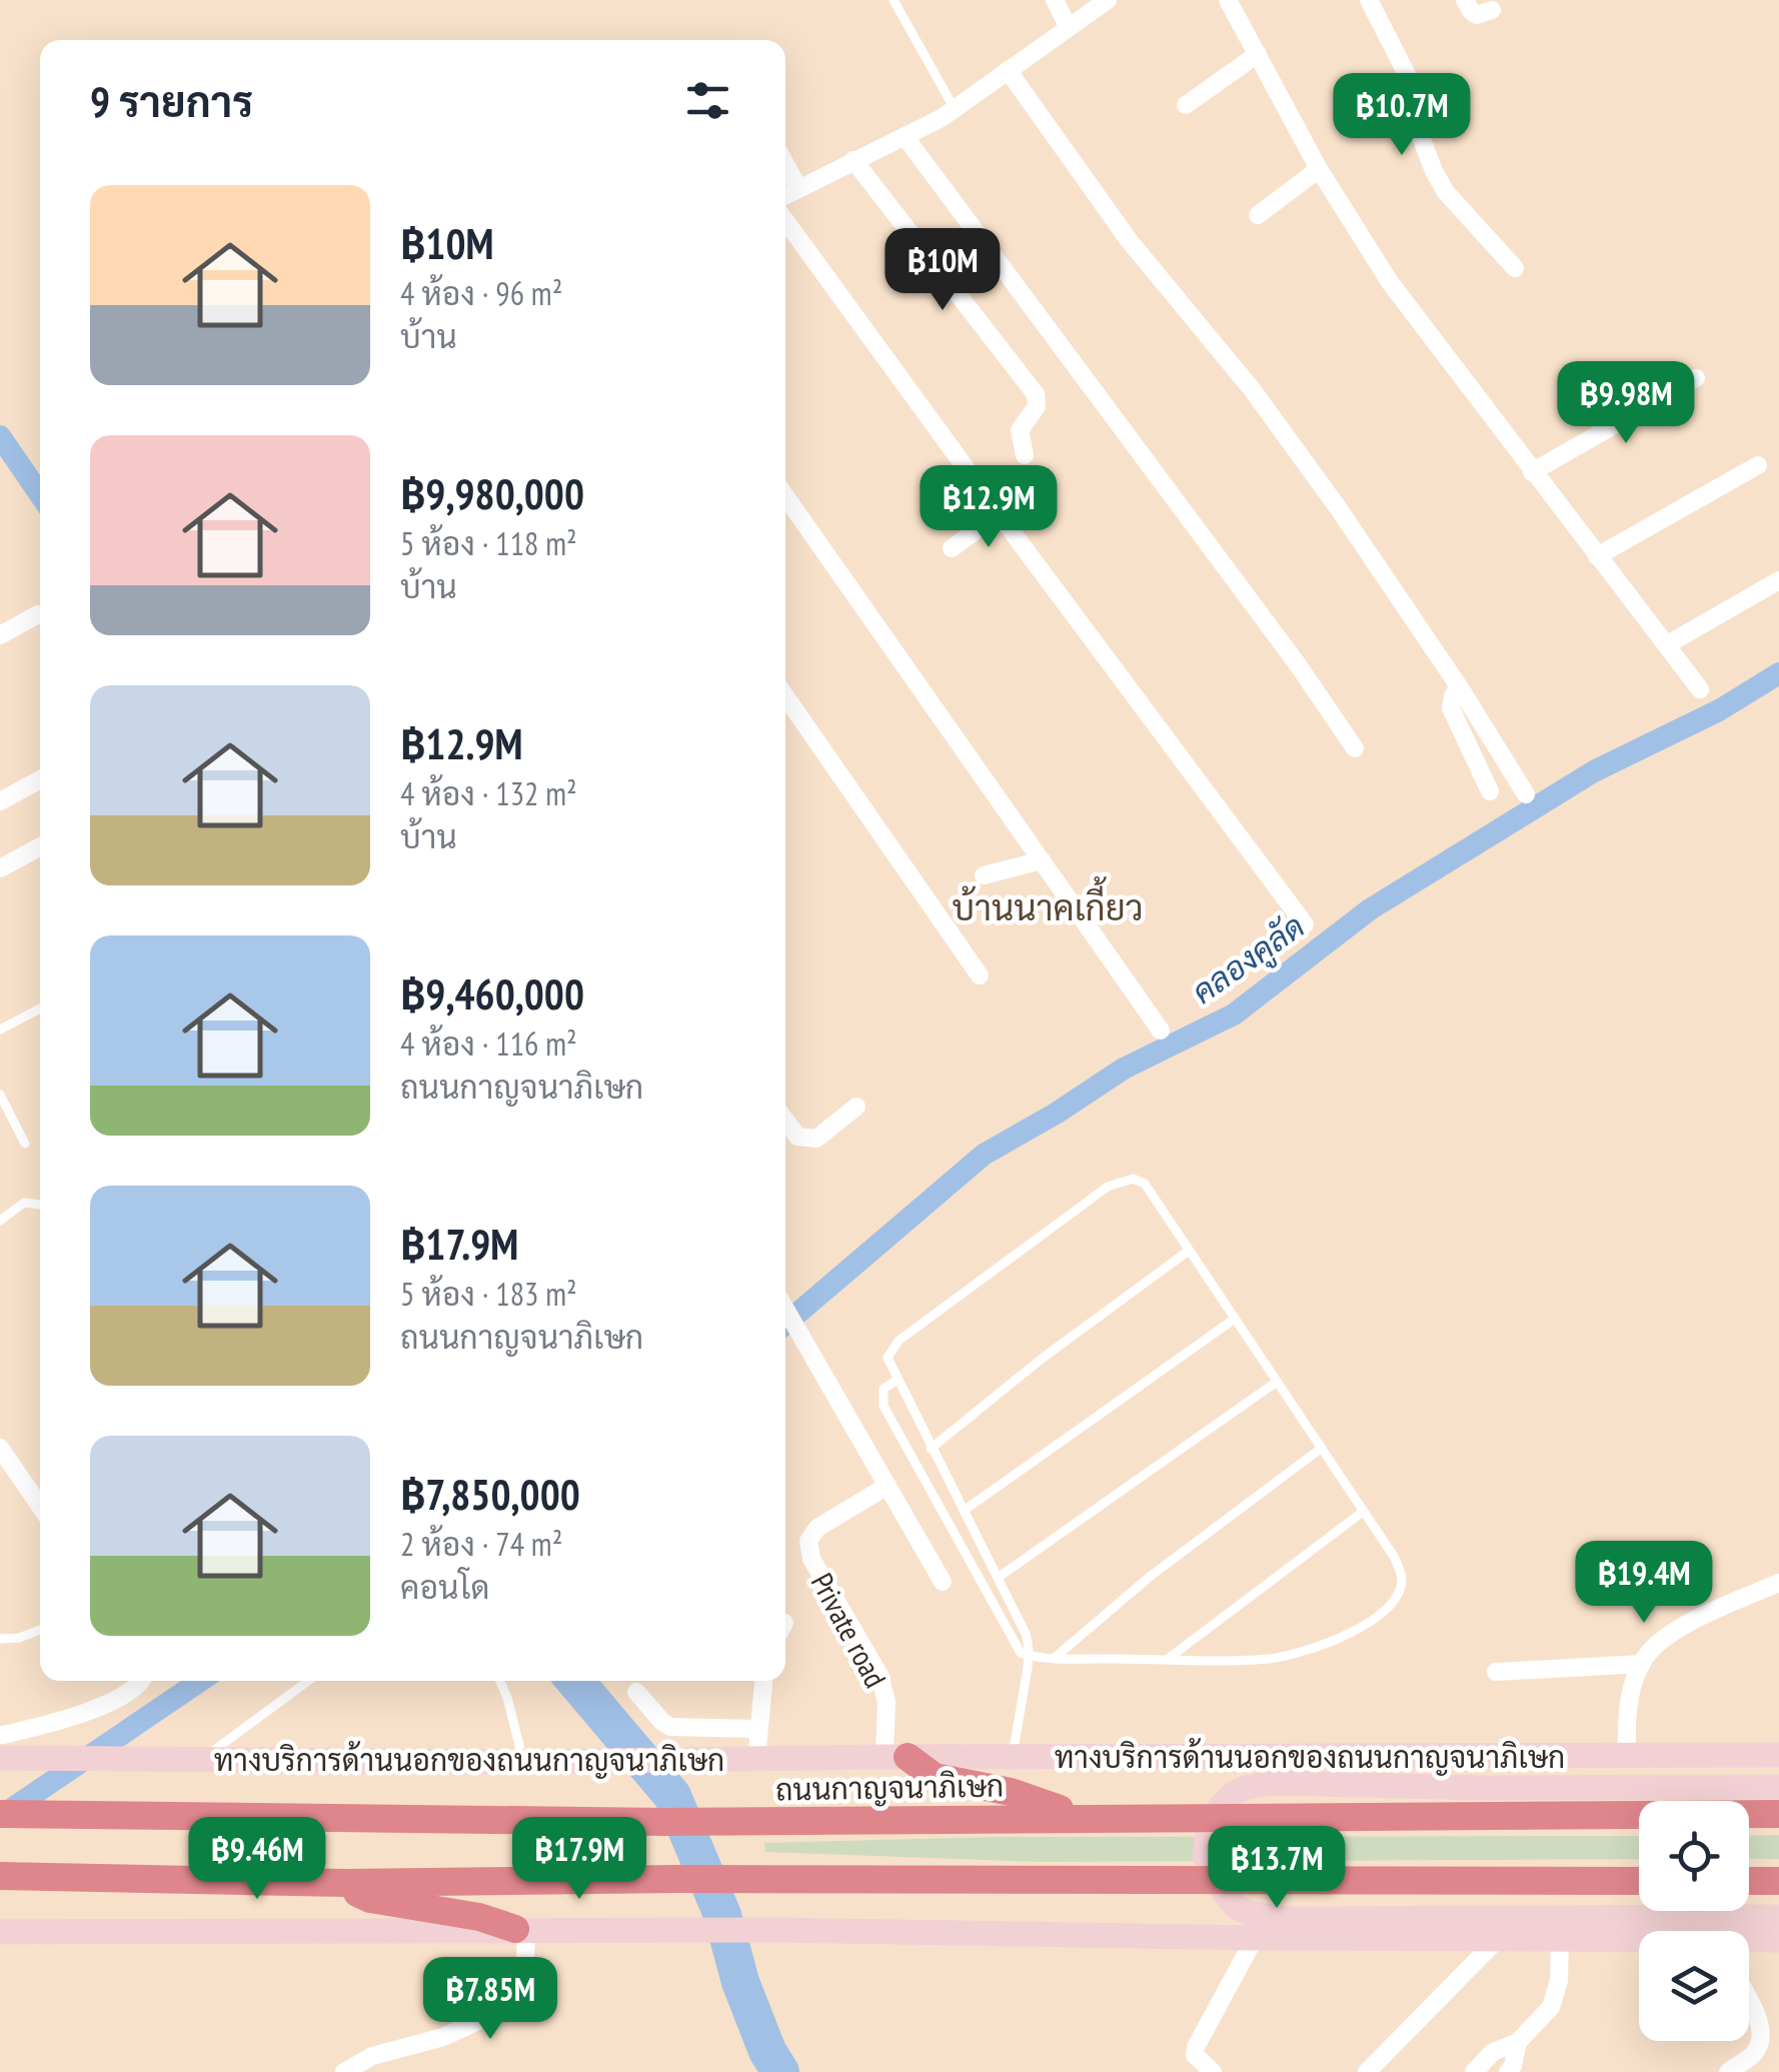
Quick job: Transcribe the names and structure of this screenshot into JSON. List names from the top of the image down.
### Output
{
  "streets": {
    "highway": ["ถนนกาญจนาภิเษก"],
    "main road": ["ทางบริการด้านนอกของถนนกาญจนาภิเษก"],
    "street": ["Private road"]
  },
  "crossings": [
    ["Private road", "ทางบริการด้านนอกของถนนกาญจนาภิเษก"]
  ],
  "districts": ["บ้านนาคเกี้ยว"],
  "water": ["คลองคูลัด"],
  "page": {
    "heading": "9 รายการ",
    "price": [
      "฿10.7M",
      "฿10M",
      "฿9.98M",
      "฿12.9M",
      "฿19.4M",
      "฿9.46M",
      "฿17.9M",
      "฿13.7M",
      "฿7.85M"
    ],
    "list": [
      {
        "name": "฿10M",
        "note": "4 ห้อง · 96 m² · บ้าน"
      },
      {
        "name": "฿9,980,000",
        "note": "5 ห้อง · 118 m² · บ้าน"
      },
      {
        "name": "฿12.9M",
        "note": "4 ห้อง · 132 m² · บ้าน"
      },
      {
        "name": "฿9,460,000",
        "note": "4 ห้อง · 116 m² · ถนนกาญจนาภิเษก"
      },
      {
        "name": "฿17.9M",
        "note": "5 ห้อง · 183 m² · ถนนกาญจนาภิเษก"
      },
      {
        "name": "฿7,850,000",
        "note": "2 ห้อง · 74 m² · คอนโด"
      }
    ]
  }
}
